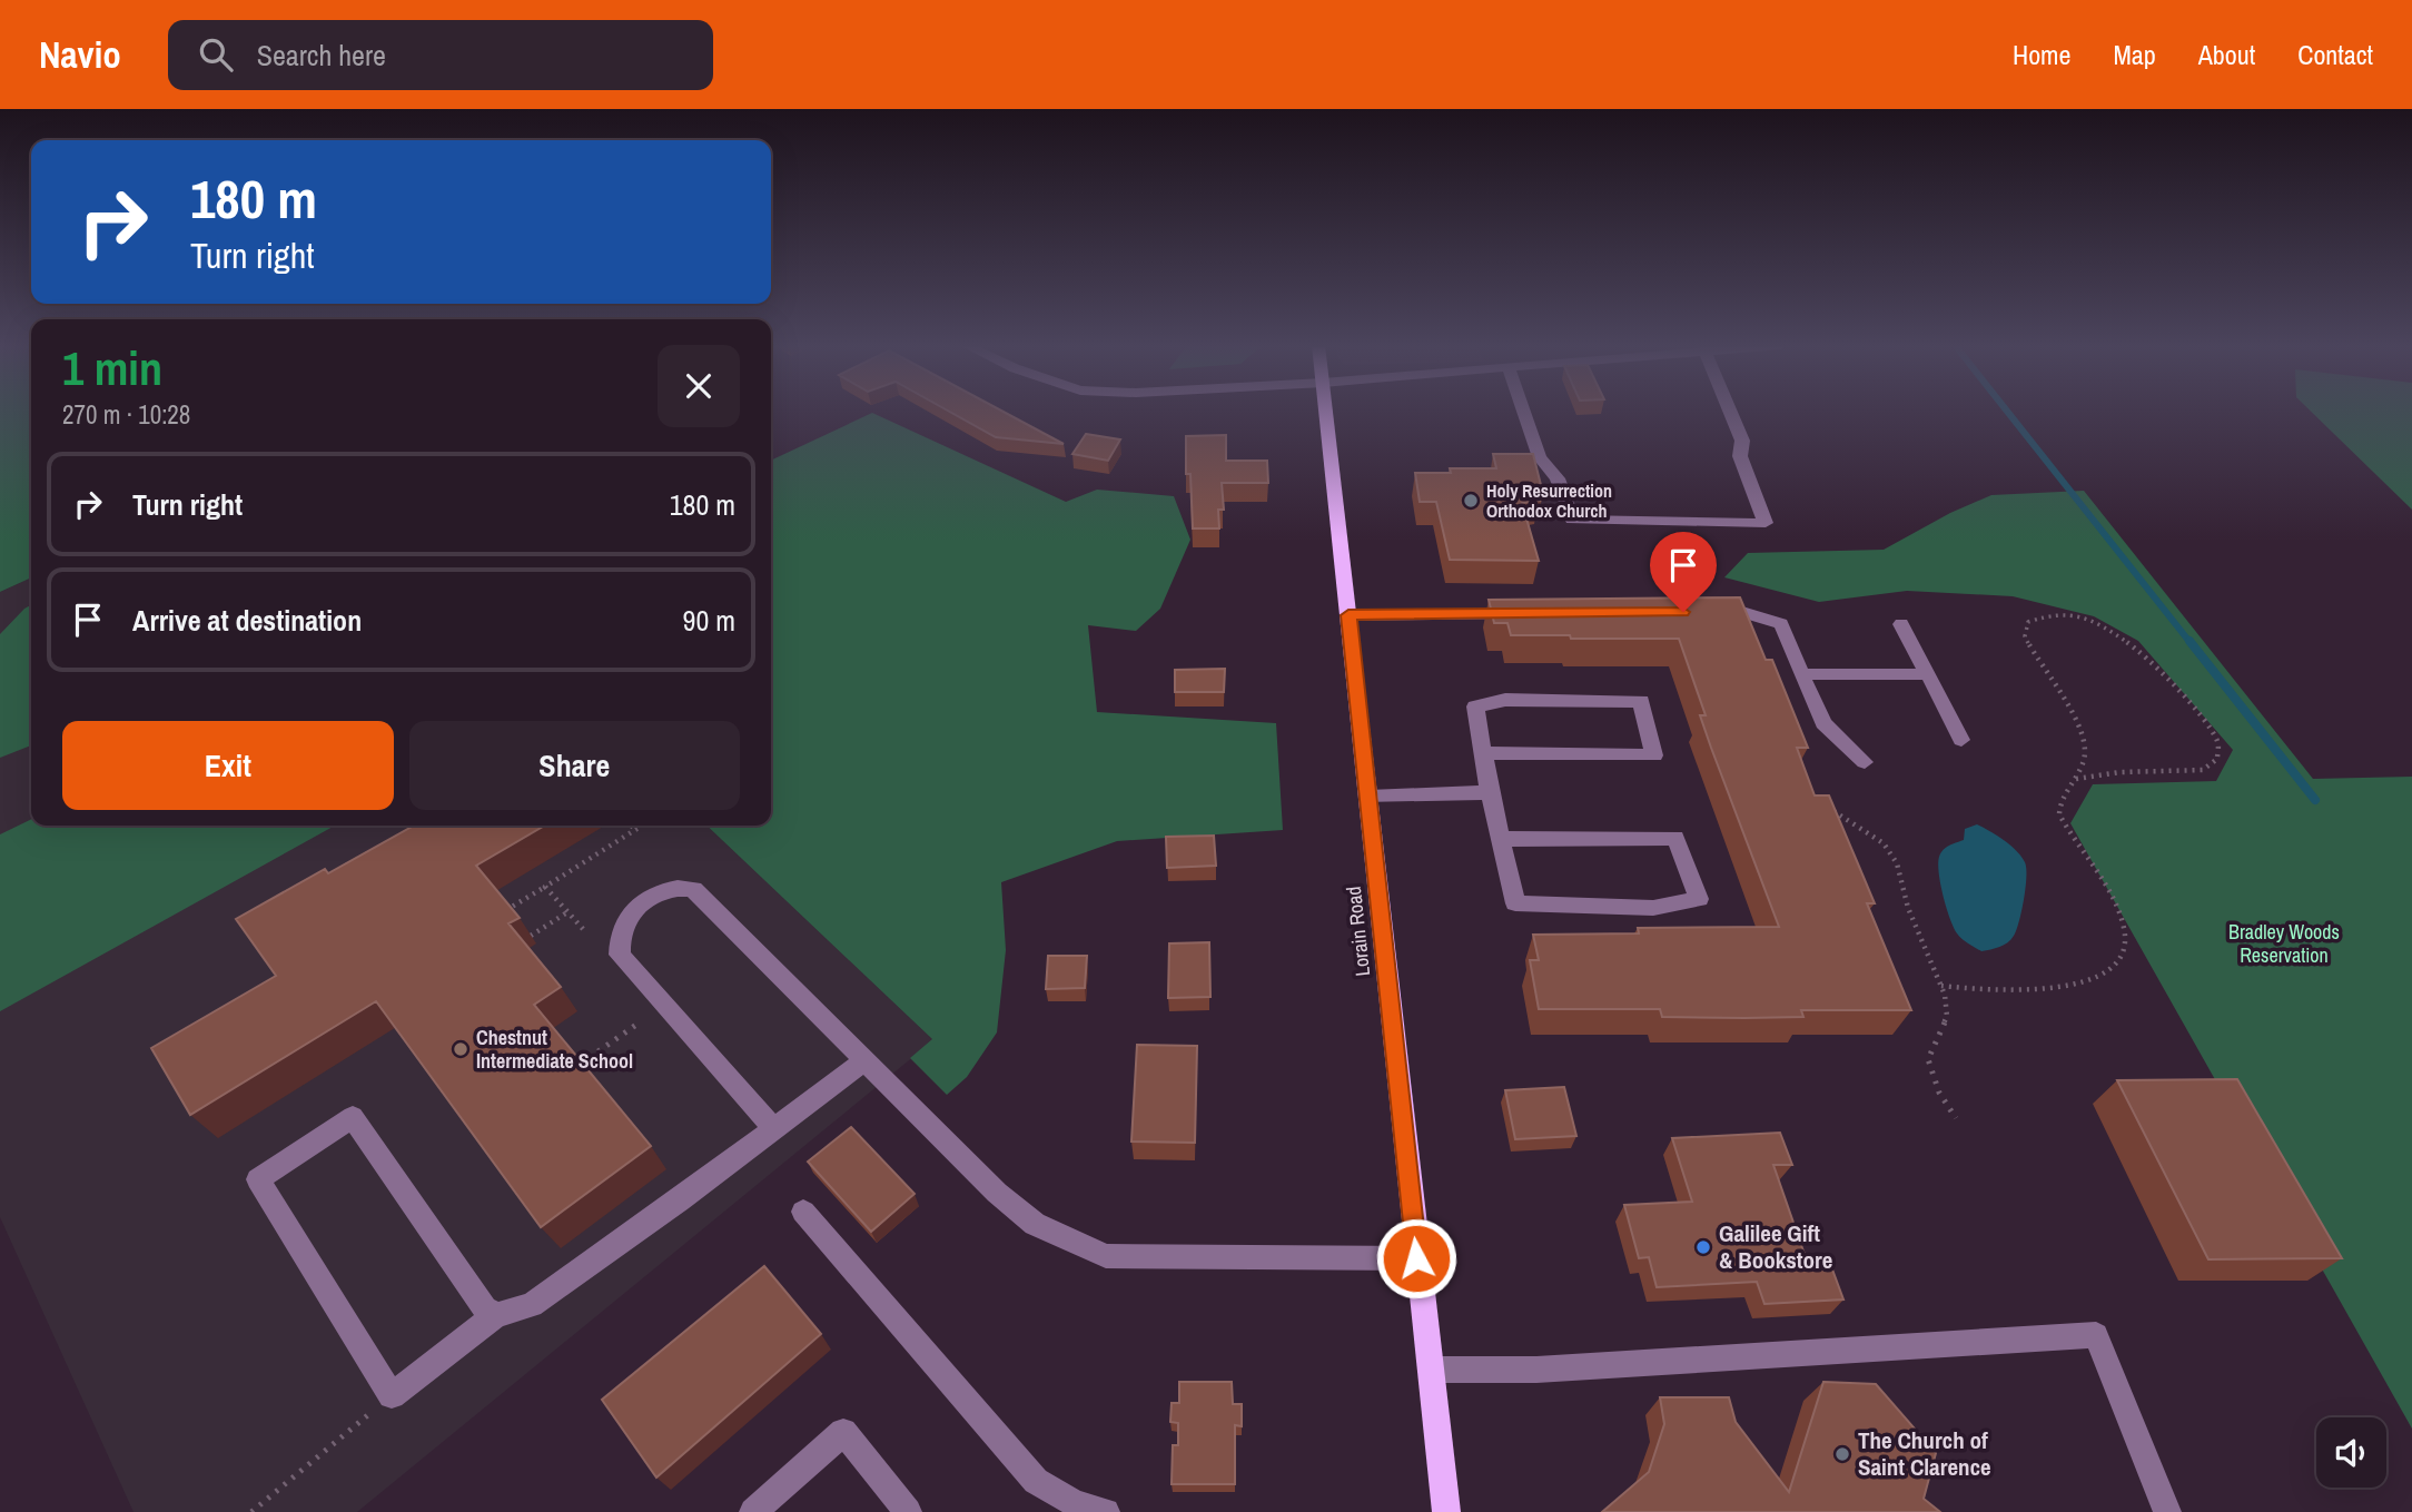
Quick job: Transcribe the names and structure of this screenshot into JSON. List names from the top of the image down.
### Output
{
  "streets": {
    "main road": ["Lorain Road"]
  },
  "parks": ["Bradley Woods Reservation"],
  "places": [
    "Holy Resurrection Orthodox Church",
    "Chestnut Intermediate School",
    "Galilee Gift & Bookstore",
    "The Church of Saint Clarence"
  ],
  "page": {
    "header": "Navio",
    "search": "Search here",
    "nav": [
      "Home",
      "Map",
      "About",
      "Contact"
    ],
    "turn": ["180 m", "Turn right"],
    "heading": ["1 min", "270 m · 10:28"],
    "list": [
      {
        "name": "Turn right",
        "value": "180 m"
      },
      {
        "name": "Arrive at destination",
        "value": "90 m"
      }
    ],
    "buttons": ["Exit", "Share"]
  }
}
